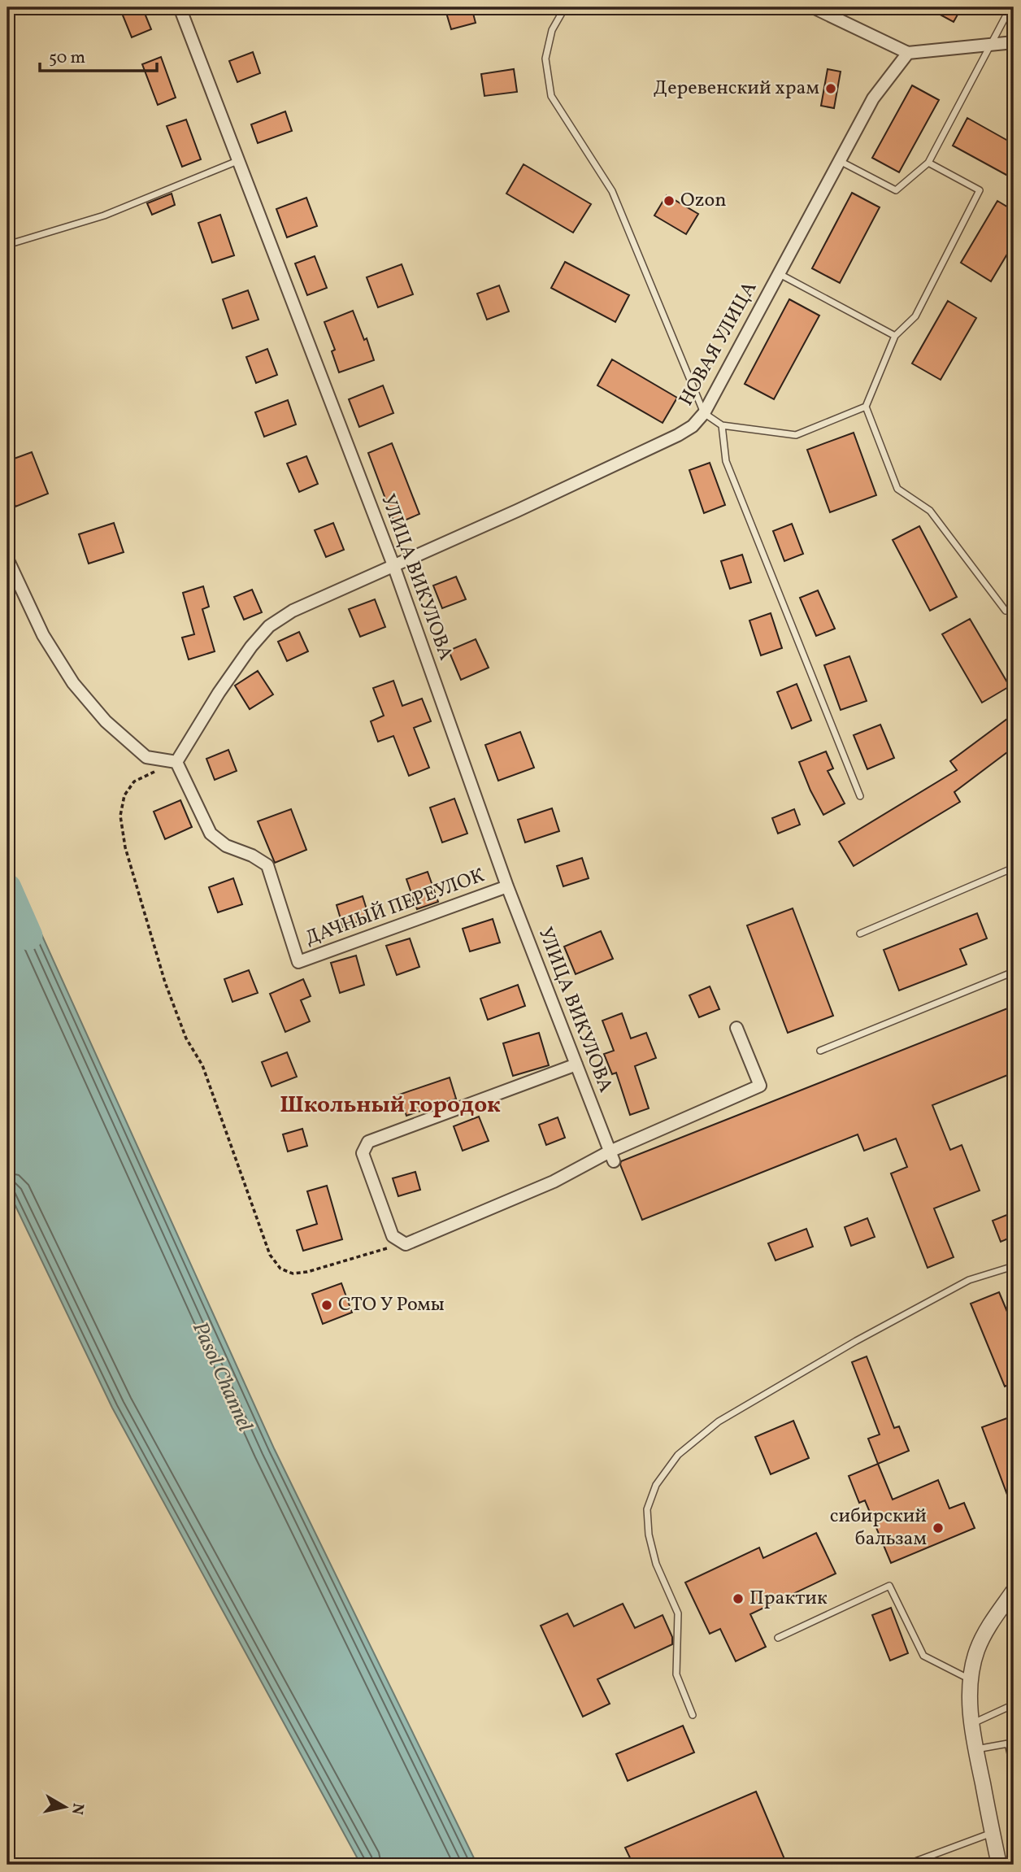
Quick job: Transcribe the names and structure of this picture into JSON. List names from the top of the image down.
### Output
{
  "streets": {
    "street": ["НОВАЯ УЛИЦА", "УЛИЦА ВИКУЛОВА", "ДАЧНЫЙ ПЕРЕУЛОК"]
  },
  "crossings": [
    ["НОВАЯ УЛИЦА", "УЛИЦА ВИКУЛОВА"],
    ["УЛИЦА ВИКУЛОВА", "ДАЧНЫЙ ПЕРЕУЛОК"]
  ],
  "districts": ["Школьный городок"],
  "water": ["Pasol Channel"],
  "places": [
    "Деревенский храм",
    "Ozon",
    "СТО У Ромы",
    "сибирский бальзам",
    "Практик"
  ],
  "scale_bar": "50 m",
  "north": "right"
}
